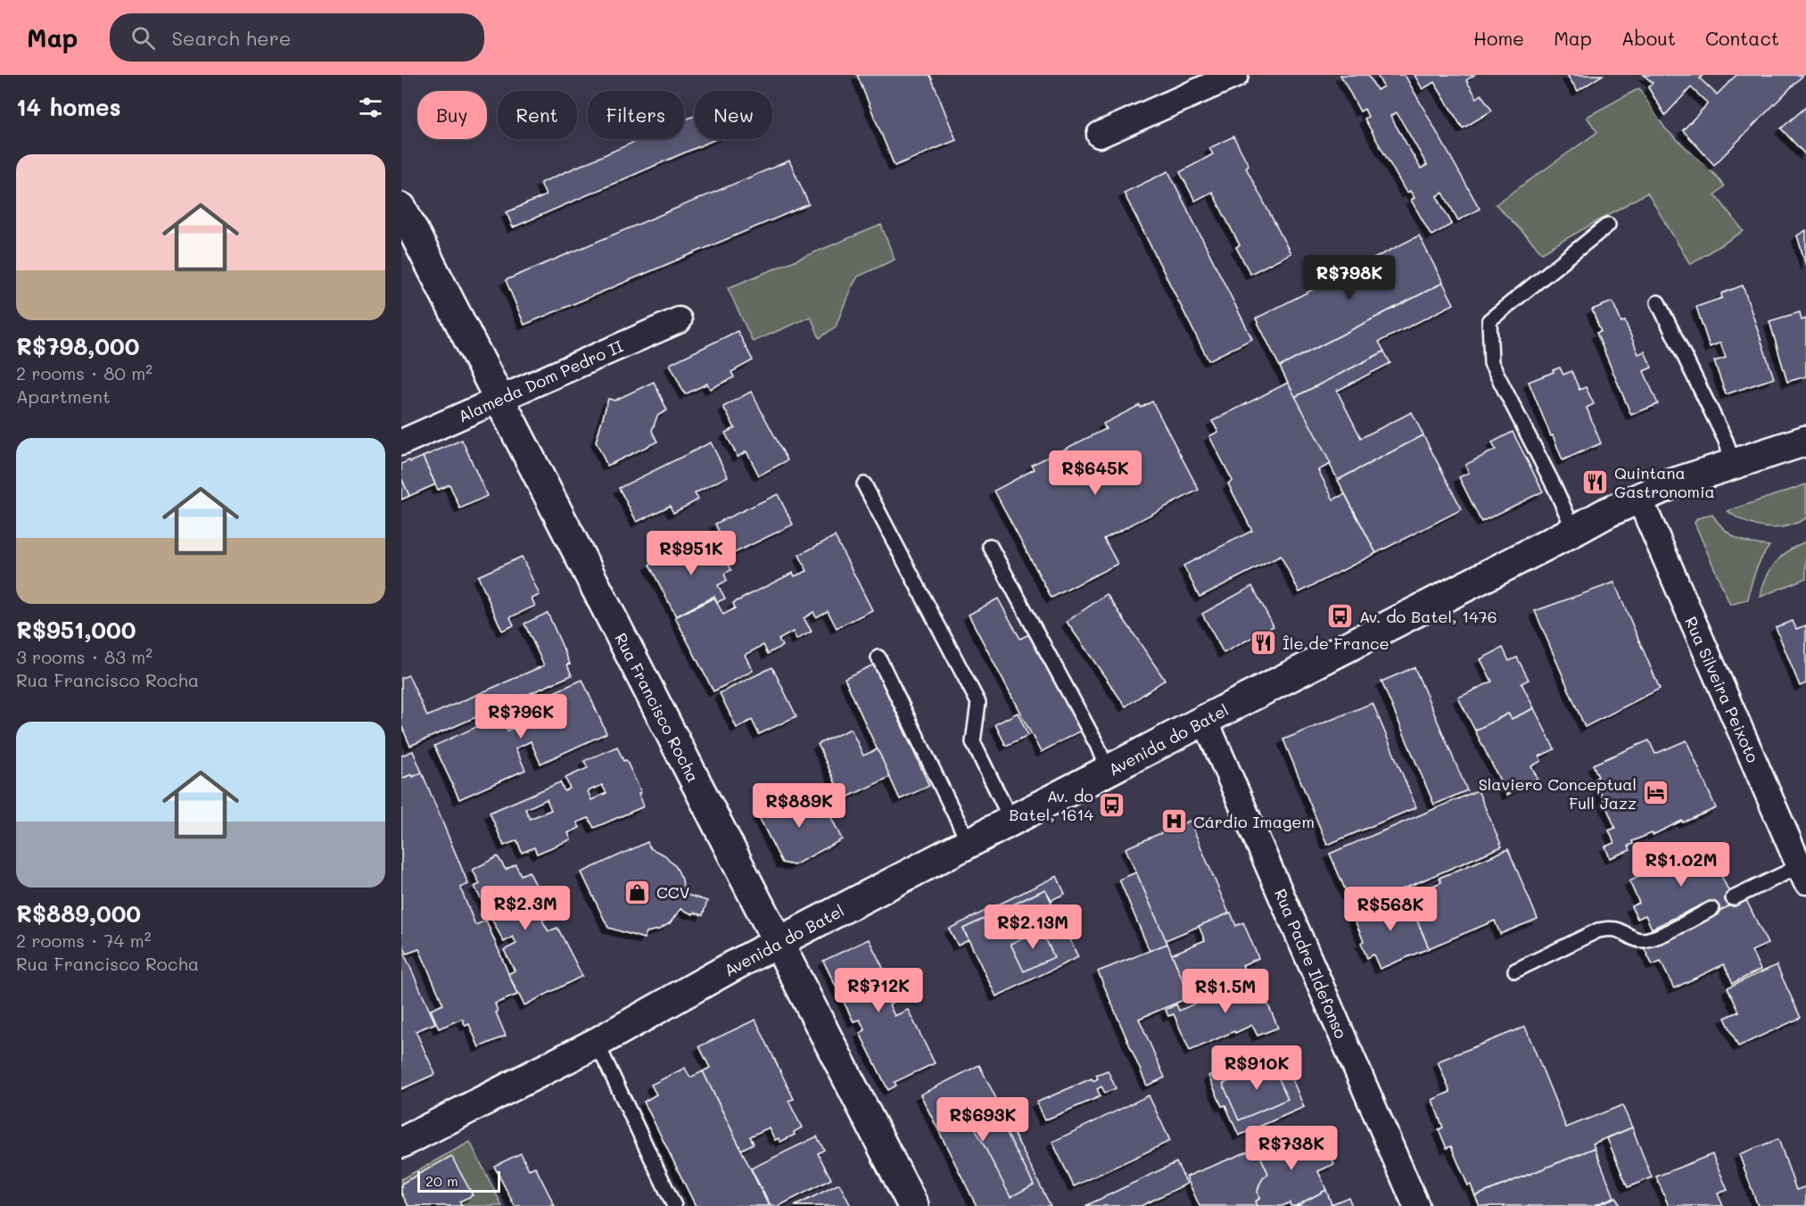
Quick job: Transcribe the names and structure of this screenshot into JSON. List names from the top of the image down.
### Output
{
  "streets": {
    "main road": ["Rua Francisco Rocha", "Avenida do Batel"],
    "street": ["Alameda Dom Pedro II", "Rua Silveira Peixoto", "Rua Padre Ildefonso"]
  },
  "crossings": [
    ["Alameda Dom Pedro II", "Rua Francisco Rocha"],
    ["Rua Silveira Peixoto", "Avenida do Batel"],
    ["Rua Francisco Rocha", "Avenida do Batel"],
    ["Avenida do Batel", "Rua Padre Ildefonso"]
  ],
  "places": {
    "restaurant": ["Quintana Gastronomia", "Île de France"],
    "bus stop": ["Av. do Batel, 1476", "Av. do Batel, 1614"],
    "hotel": ["Slaviero Conceptual Full Jazz"],
    "hospital": ["Cárdio Imagem"],
    "shop": ["CCV"]
  },
  "scale_bar": "20 m",
  "page": {
    "header": "Map",
    "search": "Search here",
    "nav": [
      "Home",
      "Map",
      "About",
      "Contact"
    ],
    "heading": "14 homes",
    "chip": [
      "Buy",
      "Rent",
      "Filters",
      "New"
    ],
    "list": [
      {
        "name": "R$798,000",
        "note": "2 rooms · 80 m² · Apartment"
      },
      {
        "name": "R$951,000",
        "note": "3 rooms · 83 m² · Rua Francisco Rocha"
      },
      {
        "name": "R$889,000",
        "note": "2 rooms · 74 m² · Rua Francisco Rocha"
      }
    ],
    "price": [
      "R$798K",
      "R$645K",
      "R$951K",
      "R$796K",
      "R$889K",
      "R$1.02M",
      "R$2.3M",
      "R$568K",
      "R$2.13M",
      "R$712K",
      "R$1.5M",
      "R$910K",
      "R$693K",
      "R$738K"
    ],
    "scale": "20 m"
  }
}
